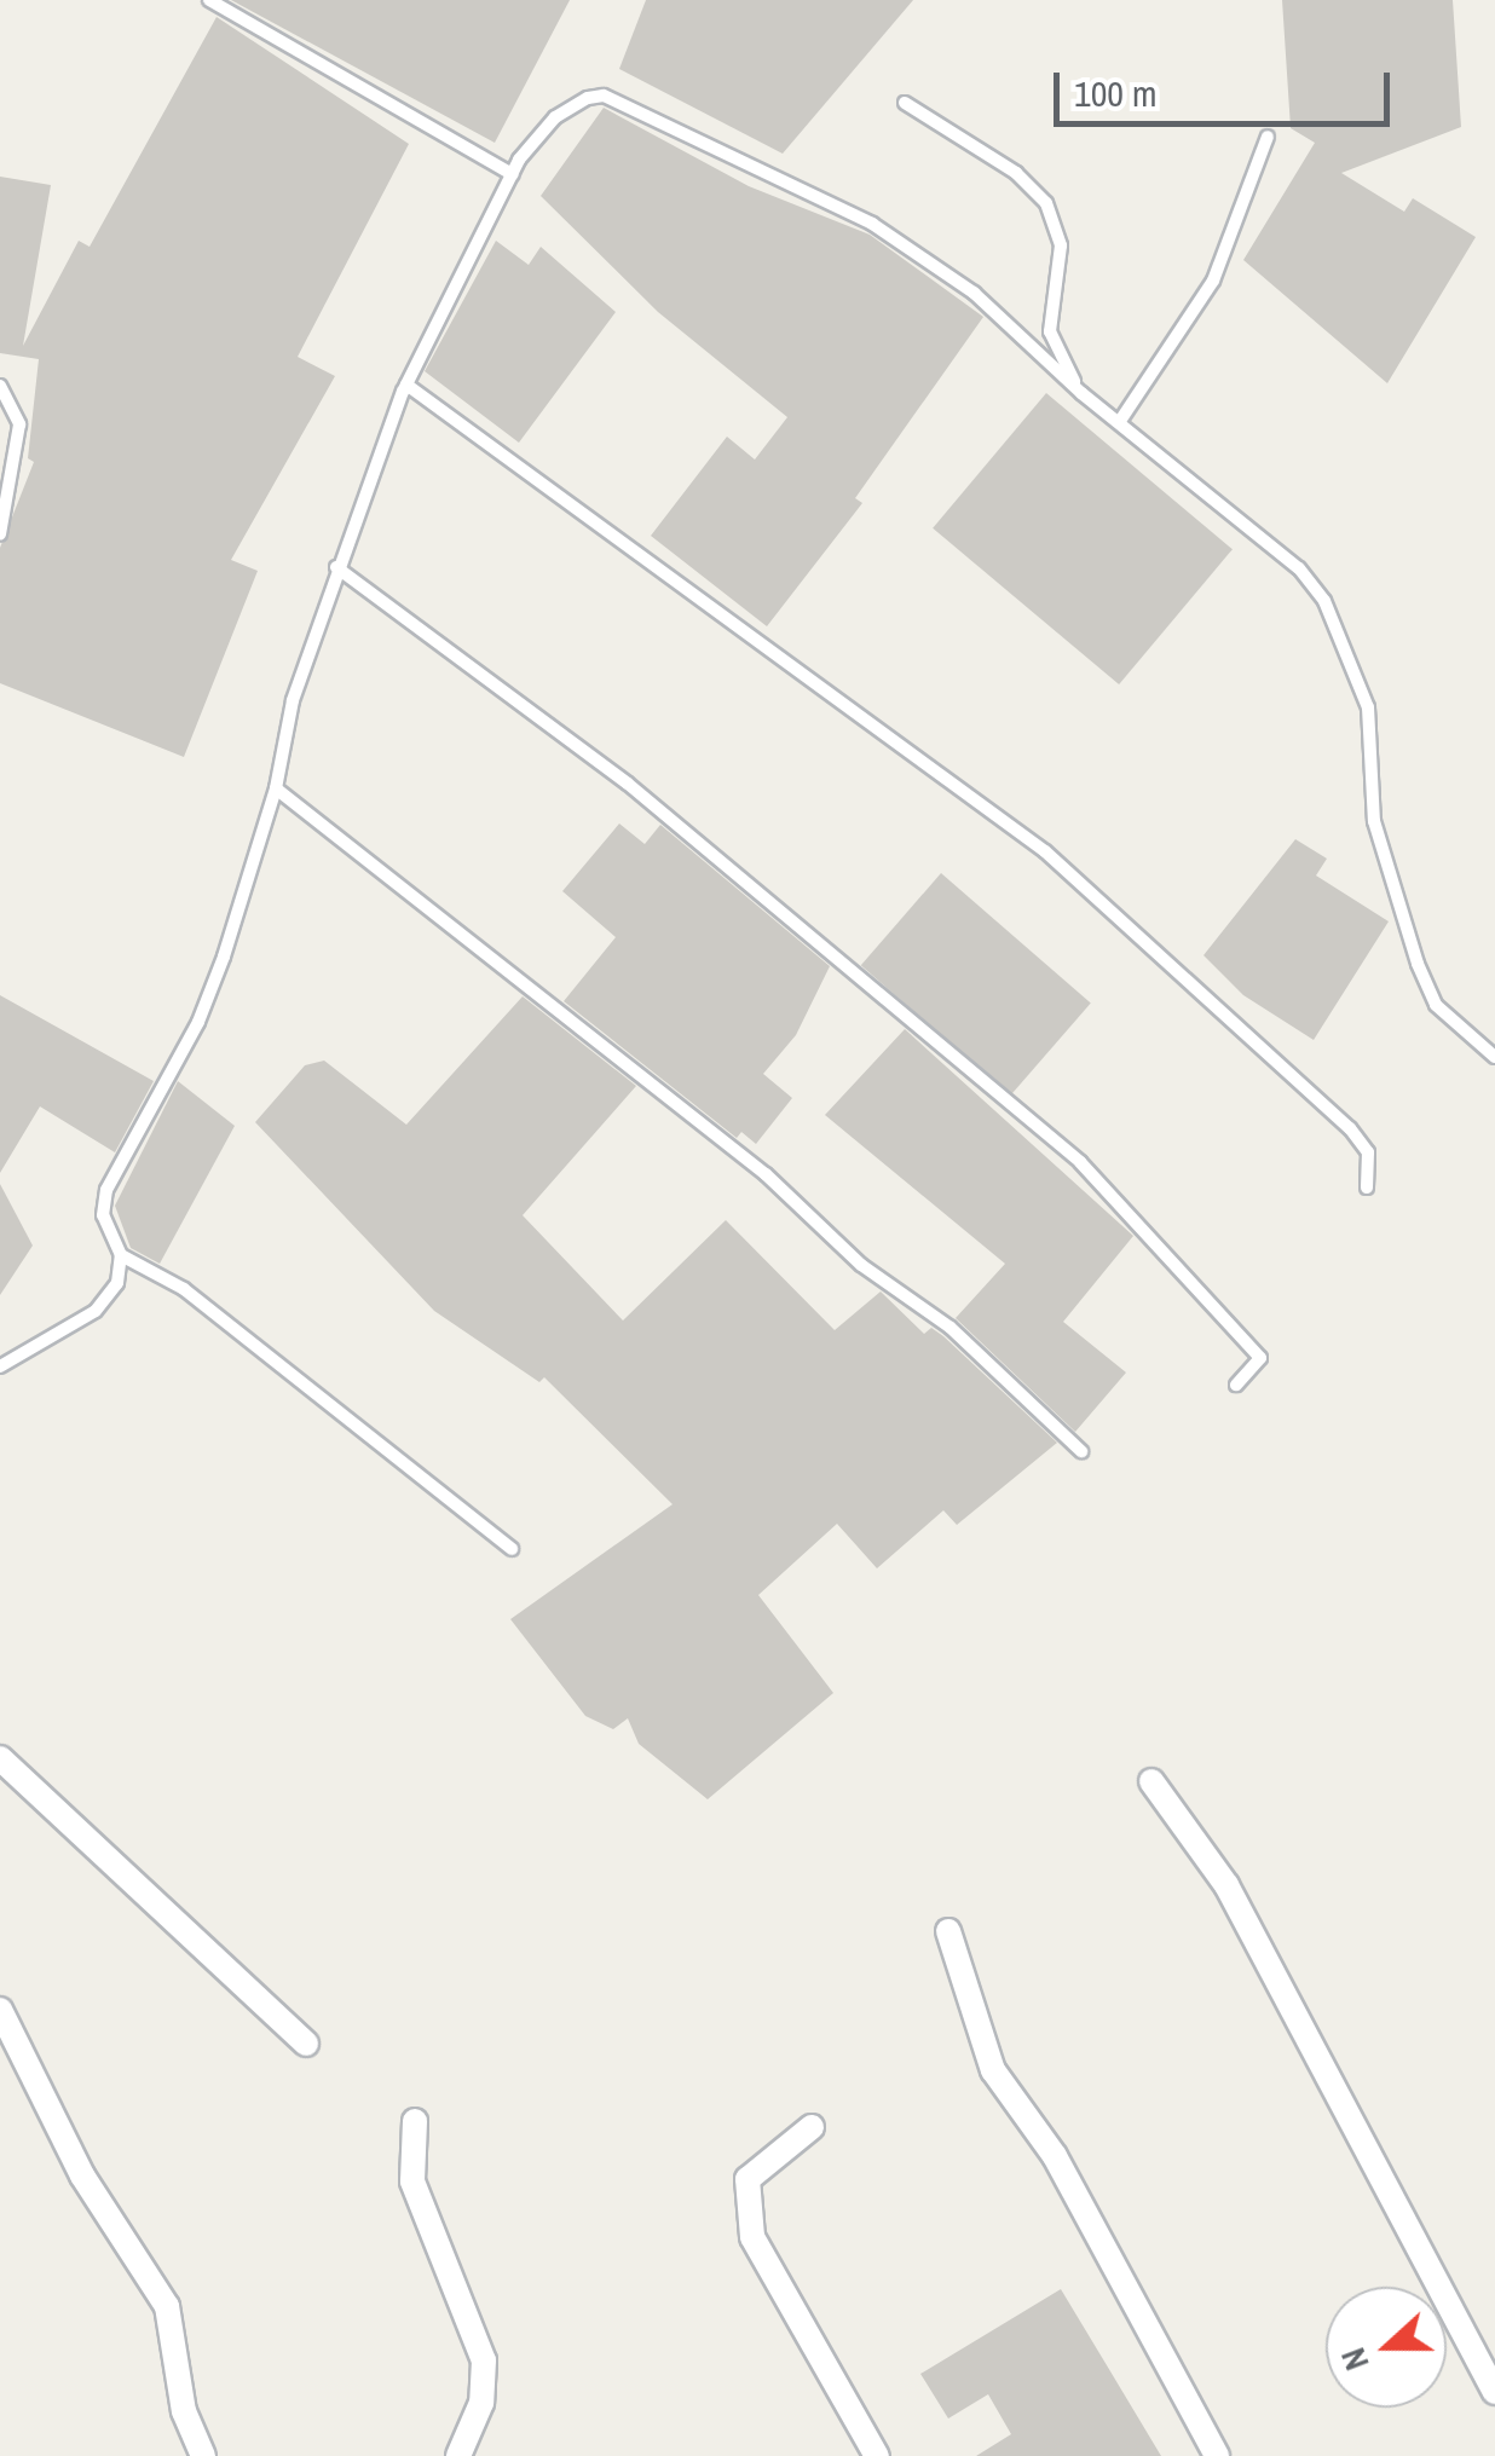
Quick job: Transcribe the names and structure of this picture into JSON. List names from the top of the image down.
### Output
{
  "scale_bar": "100 m",
  "north": "left"
}
